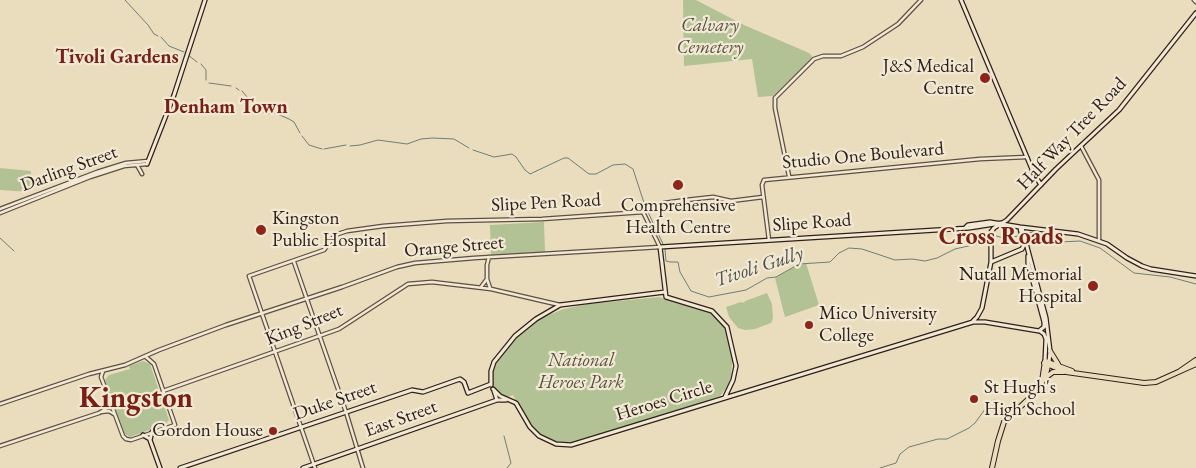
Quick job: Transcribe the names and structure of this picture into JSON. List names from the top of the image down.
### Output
{
  "streets": {
    "main road": [
      "Half Way Tree Road",
      "Slipe Road",
      "Duke Street",
      "Heroes Circle",
      "East Street"
    ],
    "street": [
      "Studio One Boulevard",
      "Darling Street",
      "Slipe Pen Road",
      "Orange Street",
      "King Street"
    ]
  },
  "crossings": [
    ["Half Way Tree Road", "Slipe Road"],
    ["Studio One Boulevard", "Slipe Pen Road"],
    ["Slipe Road", "Orange Street"],
    ["Heroes Circle", "East Street"]
  ],
  "districts": [
    "Tivoli Gardens",
    "Denham Town",
    "Cross Roads",
    "Kingston"
  ],
  "water": ["Tivoli Gully"],
  "parks": ["Calvary Cemetery", "National Heroes Park"],
  "places": [
    "J&S Medical Centre",
    "Comprehensive Health Centre",
    "Kingston Public Hospital",
    "Nutall Memorial Hospital",
    "Mico University College",
    "St Hugh's High School",
    "Gordon House"
  ]
}
